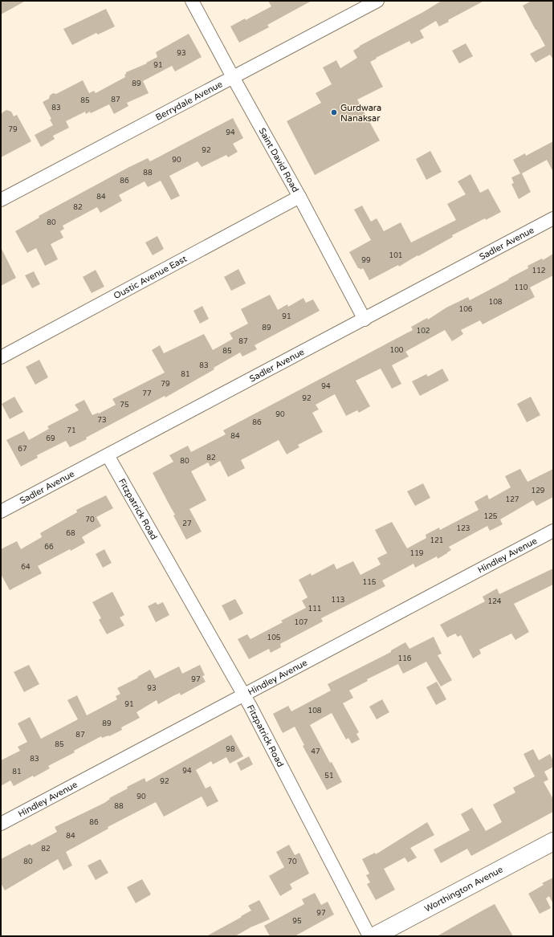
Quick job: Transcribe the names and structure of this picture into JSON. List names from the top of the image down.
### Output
{
  "streets": {
    "street": [
      "Berrydale Avenue",
      "Saint David Road",
      "Sadler Avenue",
      "Oustic Avenue East",
      "Fitzpatrick Road",
      "Hindley Avenue",
      "Worthington Avenue"
    ]
  },
  "crossings": [
    ["Berrydale Avenue", "Saint David Road"],
    ["Saint David Road", "Sadler Avenue"],
    ["Saint David Road", "Oustic Avenue East"],
    ["Sadler Avenue", "Fitzpatrick Road"],
    ["Fitzpatrick Road", "Hindley Avenue"]
  ],
  "places": ["Gurdwara Nanaksar"],
  "house_numbers": [
    "93",
    "91",
    "89",
    "87",
    "85",
    "83",
    "79",
    "94",
    "92",
    "90",
    "88",
    "86",
    "84",
    "82",
    "80",
    "101",
    "99",
    "112",
    "110",
    "108",
    "106",
    "91",
    "89",
    "102",
    "87",
    "100",
    "85",
    "83",
    "81",
    "79",
    "94",
    "77",
    "92",
    "75",
    "90",
    "73",
    "86",
    "71",
    "84",
    "69",
    "67",
    "82",
    "80",
    "129",
    "127",
    "125",
    "70",
    "27",
    "123",
    "68",
    "121",
    "66",
    "119",
    "64",
    "115",
    "113",
    "124",
    "111",
    "107",
    "105",
    "116",
    "97",
    "93",
    "91",
    "108",
    "89",
    "87",
    "85",
    "98",
    "47",
    "83",
    "94",
    "81",
    "51",
    "92",
    "90",
    "88",
    "86",
    "84",
    "82",
    "80",
    "70",
    "97",
    "95"
  ]
}
